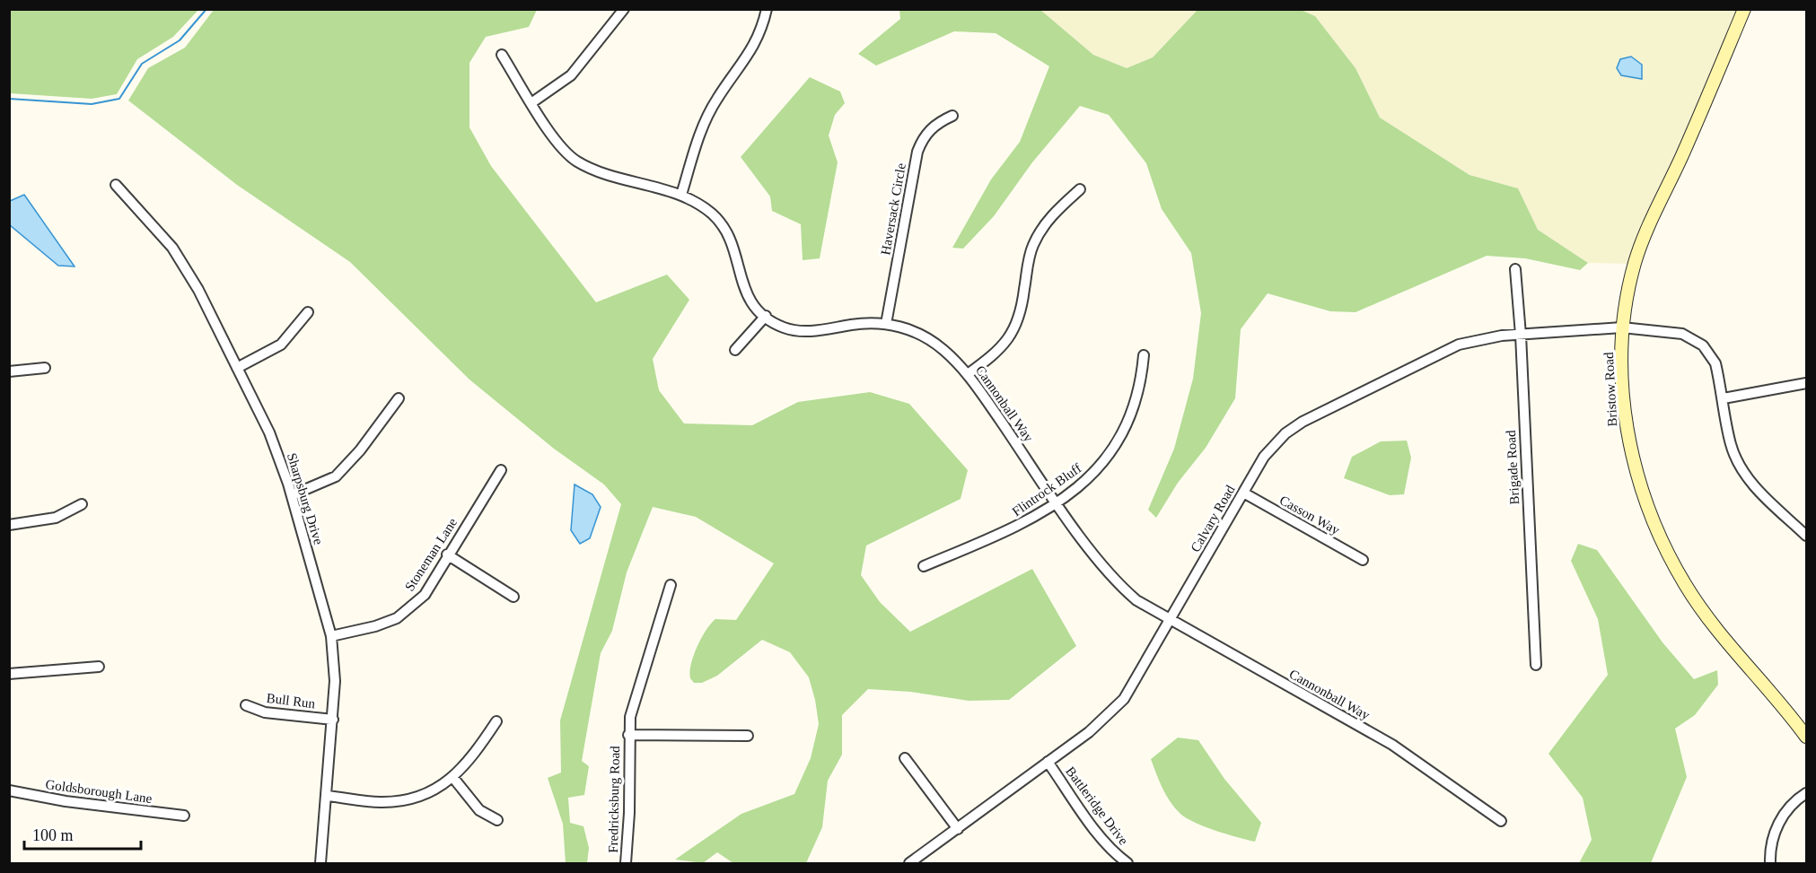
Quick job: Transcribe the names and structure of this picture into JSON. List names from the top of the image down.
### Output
{
  "streets": {
    "main road": ["Bristow Road"],
    "street": [
      "Haversack Circle",
      "Cannonball Way",
      "Brigade Road",
      "Flintrock Bluff",
      "Sharpsburg Drive",
      "Casson Way",
      "Calvary Road",
      "Stoneman Lane",
      "Bull Run",
      "Goldsborough Lane",
      "Fredricksburg Road",
      "Battleridge Drive"
    ]
  },
  "crossings": [
    ["Haversack Circle", "Cannonball Way"],
    ["Bristow Road", "Calvary Road"],
    ["Cannonball Way", "Flintrock Bluff"],
    ["Cannonball Way", "Calvary Road"],
    ["Brigade Road", "Calvary Road"],
    ["Sharpsburg Drive", "Stoneman Lane"],
    ["Sharpsburg Drive", "Bull Run"],
    ["Casson Way", "Calvary Road"],
    ["Calvary Road", "Battleridge Drive"]
  ],
  "scale_bar": "100 m"
}
